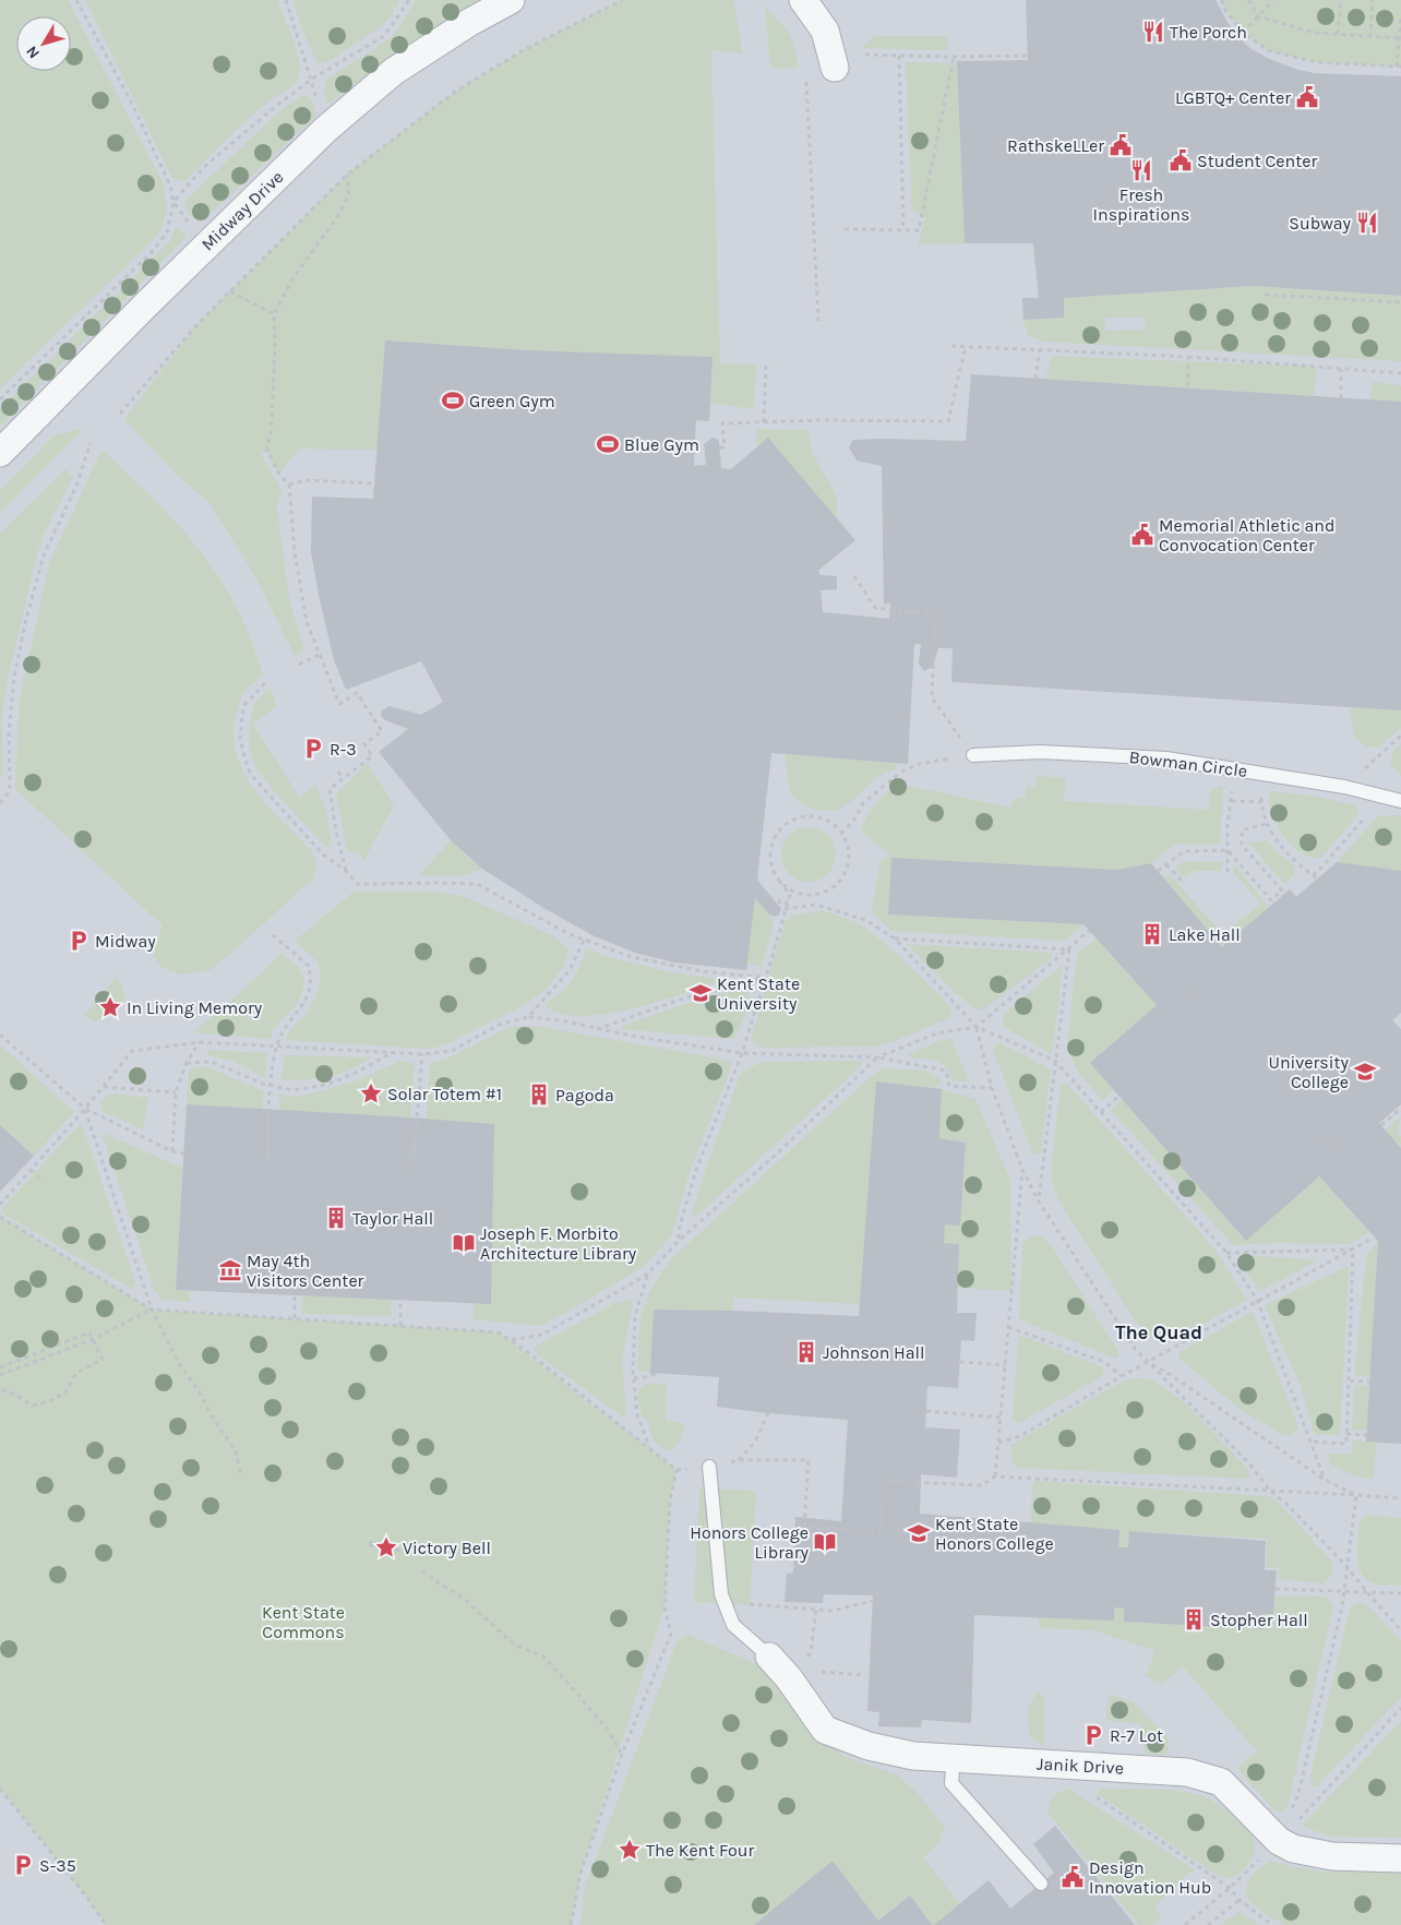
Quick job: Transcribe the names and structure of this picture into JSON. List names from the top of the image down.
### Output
{
  "streets": {
    "street": ["Midway Drive", "Janik Drive"],
    "lane": ["Bowman Circle"]
  },
  "districts": ["The Quad"],
  "parks": ["Kent State Commons"],
  "places": {
    "restaurant": ["The Porch", "Fresh Inspirations", "Subway"],
    "public building": [
      "LGBTQ+ Center",
      "RathskeLLer",
      "Student Center",
      "Memorial Athletic and Convocation Center",
      "Design Innovation Hub"
    ],
    "sports": ["Green Gym", "Blue Gym"],
    "parking": [
      "R-3",
      "Midway",
      "R-7 Lot",
      "S-35"
    ],
    "building": [
      "Lake Hall",
      "Pagoda",
      "Taylor Hall",
      "Johnson Hall",
      "Stopher Hall"
    ],
    "school or university": ["Kent State University", "University College", "Kent State Honors College"],
    "place": [
      "In Living Memory",
      "Solar Totem #1",
      "Victory Bell",
      "The Kent Four"
    ],
    "library": ["Joseph F. Morbito Architecture Library", "Honors College Library"],
    "museum": ["May 4th Visitors Center"]
  },
  "north": "bottom left"
}
